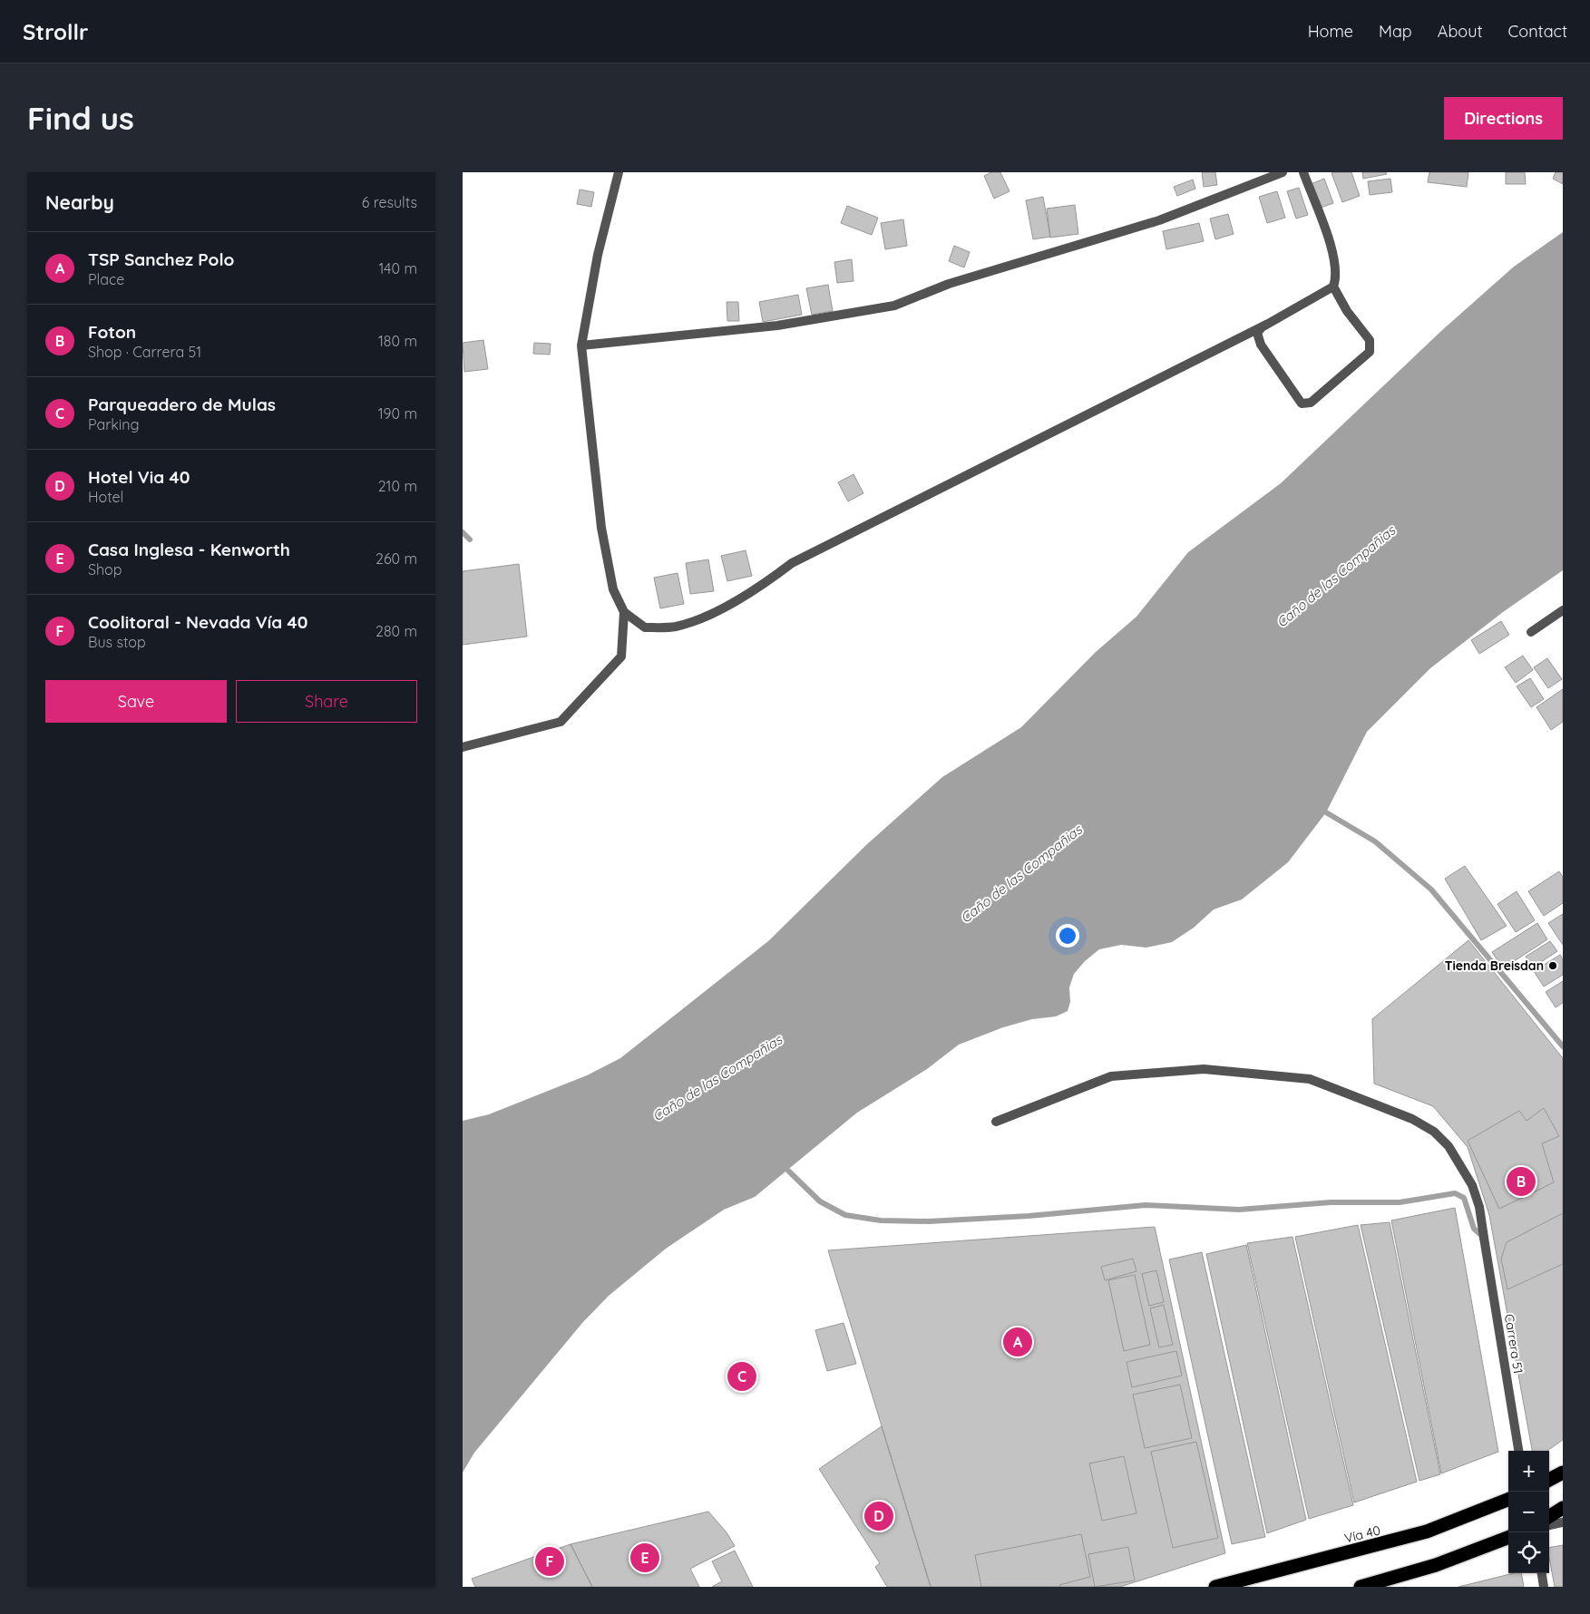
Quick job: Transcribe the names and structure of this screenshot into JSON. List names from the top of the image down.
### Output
{
  "streets": {
    "highway": ["Vía 40"],
    "street": ["Carrera 51"]
  },
  "water": ["Caño de las Compañias"],
  "places": ["Tienda Breisdan"],
  "page": {
    "header": "Strollr",
    "nav": [
      "Home",
      "Map",
      "About",
      "Contact"
    ],
    "buttons": [
      "Directions",
      ["Save", "Share"]
    ],
    "title": "Find us",
    "heading": ["Nearby", "6 results"],
    "list": [
      {
        "mark": "A",
        "name": "TSP Sanchez Polo",
        "note": "Place",
        "value": "140 m"
      },
      {
        "mark": "B",
        "name": "Foton",
        "note": "Shop · Carrera 51",
        "value": "180 m"
      },
      {
        "mark": "C",
        "name": "Parqueadero de Mulas",
        "note": "Parking",
        "value": "190 m"
      },
      {
        "mark": "D",
        "name": "Hotel Via 40",
        "note": "Hotel",
        "value": "210 m"
      },
      {
        "mark": "E",
        "name": "Casa Inglesa - Kenworth",
        "note": "Shop",
        "value": "260 m"
      },
      {
        "mark": "F",
        "name": "Coolitoral - Nevada Vía 40",
        "note": "Bus stop",
        "value": "280 m"
      }
    ],
    "pins": [
      "B",
      "A",
      "C",
      "D",
      "E",
      "F"
    ],
    "map_buttons": ["+", "−"]
  }
}
